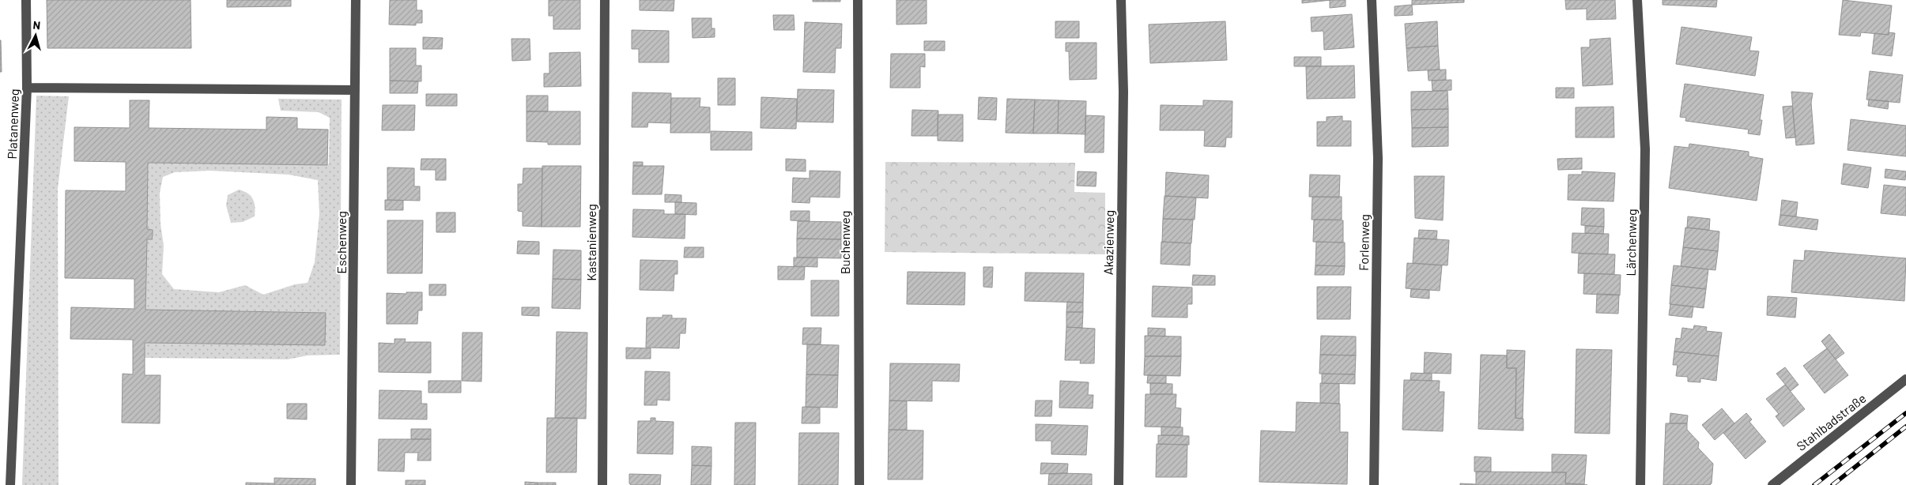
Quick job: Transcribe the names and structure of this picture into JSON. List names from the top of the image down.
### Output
{
  "streets": {
    "street": [
      "Platanenweg",
      "Eschenweg",
      "Kastanienweg",
      "Buchenweg",
      "Akazienweg",
      "Forlenweg",
      "Lärchenweg",
      "Stahlbadstraße"
    ]
  },
  "north": "top"
}
